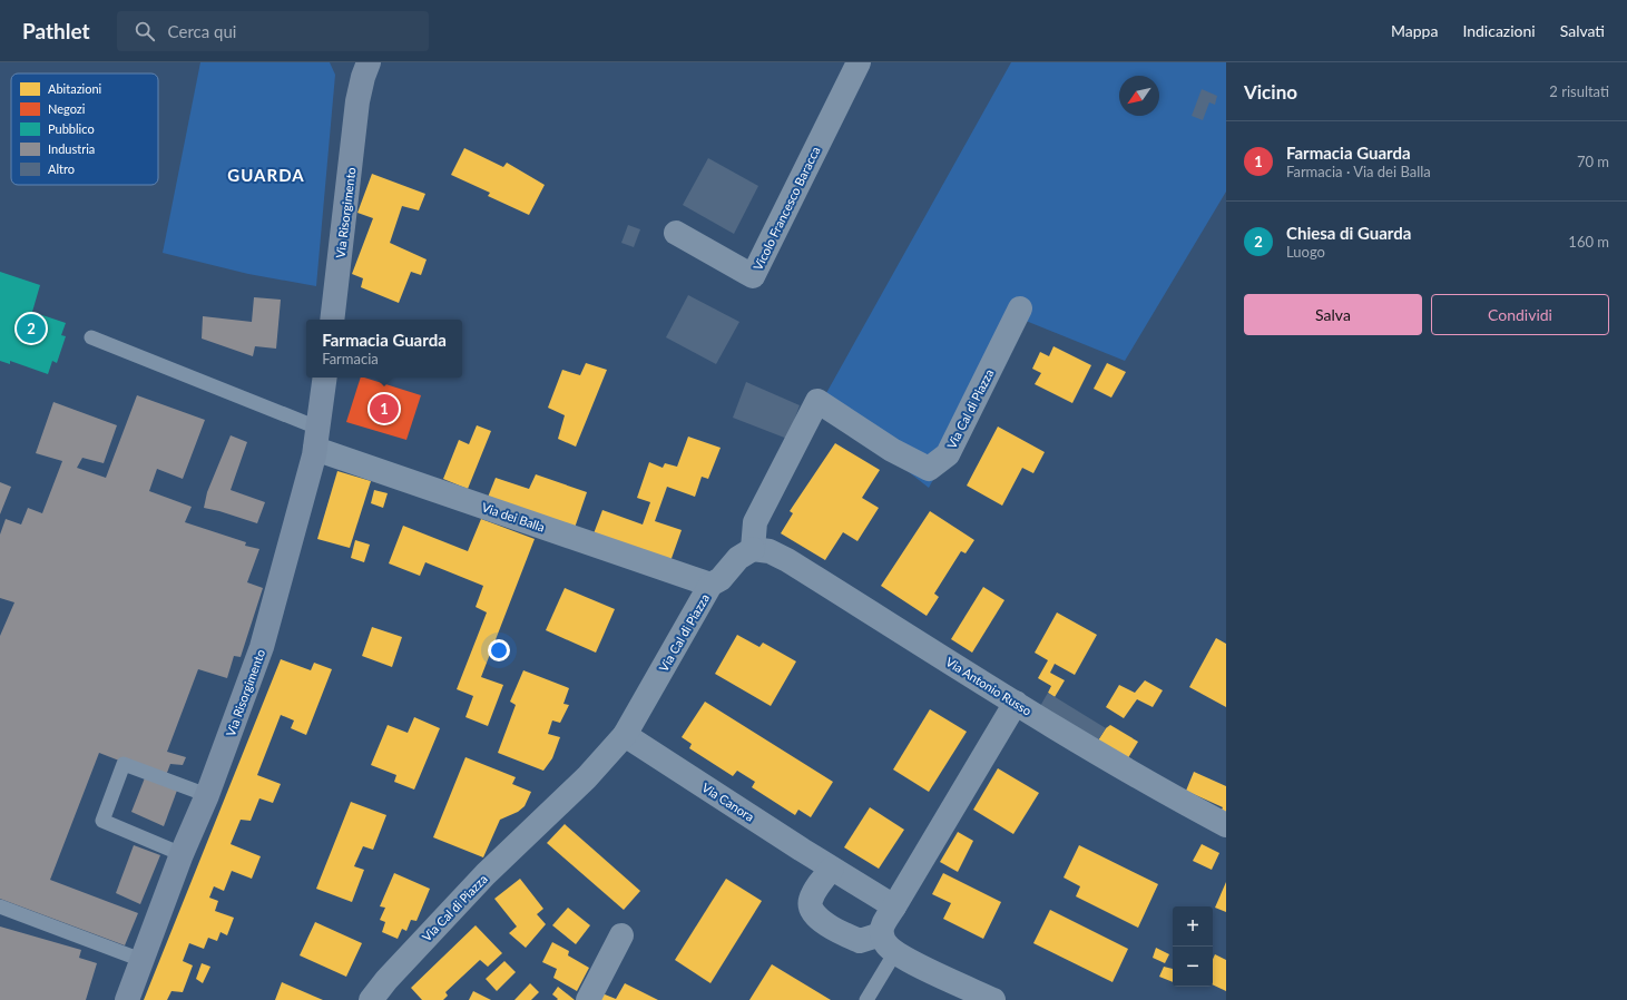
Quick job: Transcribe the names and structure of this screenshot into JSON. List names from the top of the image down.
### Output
{
  "streets": {
    "street": [
      "Vicolo Francesco Baracca",
      "Via Risorgimento",
      "Via Cal di Piazza",
      "Via dei Balla",
      "Via Antonio Russo",
      "Via Canora"
    ]
  },
  "crossings": [
    ["Via Risorgimento", "Via dei Balla"],
    ["Via Cal di Piazza", "Via dei Balla"],
    ["Via Cal di Piazza", "Via Antonio Russo"],
    ["Via Cal di Piazza", "Via Canora"]
  ],
  "districts": ["GUARDA"],
  "legend": [
    "Abitazioni",
    "Negozi",
    "Pubblico",
    "Industria",
    "Altro"
  ],
  "north": "bottom left",
  "page": {
    "header": "Pathlet",
    "search": "Cerca qui",
    "nav": ["Mappa", "Indicazioni", "Salvati"],
    "heading": ["Vicino", "2 risultati"],
    "list": [
      {
        "mark": "1",
        "name": "Farmacia Guarda",
        "note": "Farmacia · Via dei Balla",
        "value": "70 m"
      },
      {
        "mark": "2",
        "name": "Chiesa di Guarda",
        "note": "Luogo",
        "value": "160 m"
      }
    ],
    "buttons": ["Salva", "Condividi"],
    "pins": ["2", "1"],
    "popup": ["Farmacia Guarda", "Farmacia"],
    "map_buttons": ["+", "−"]
  }
}
